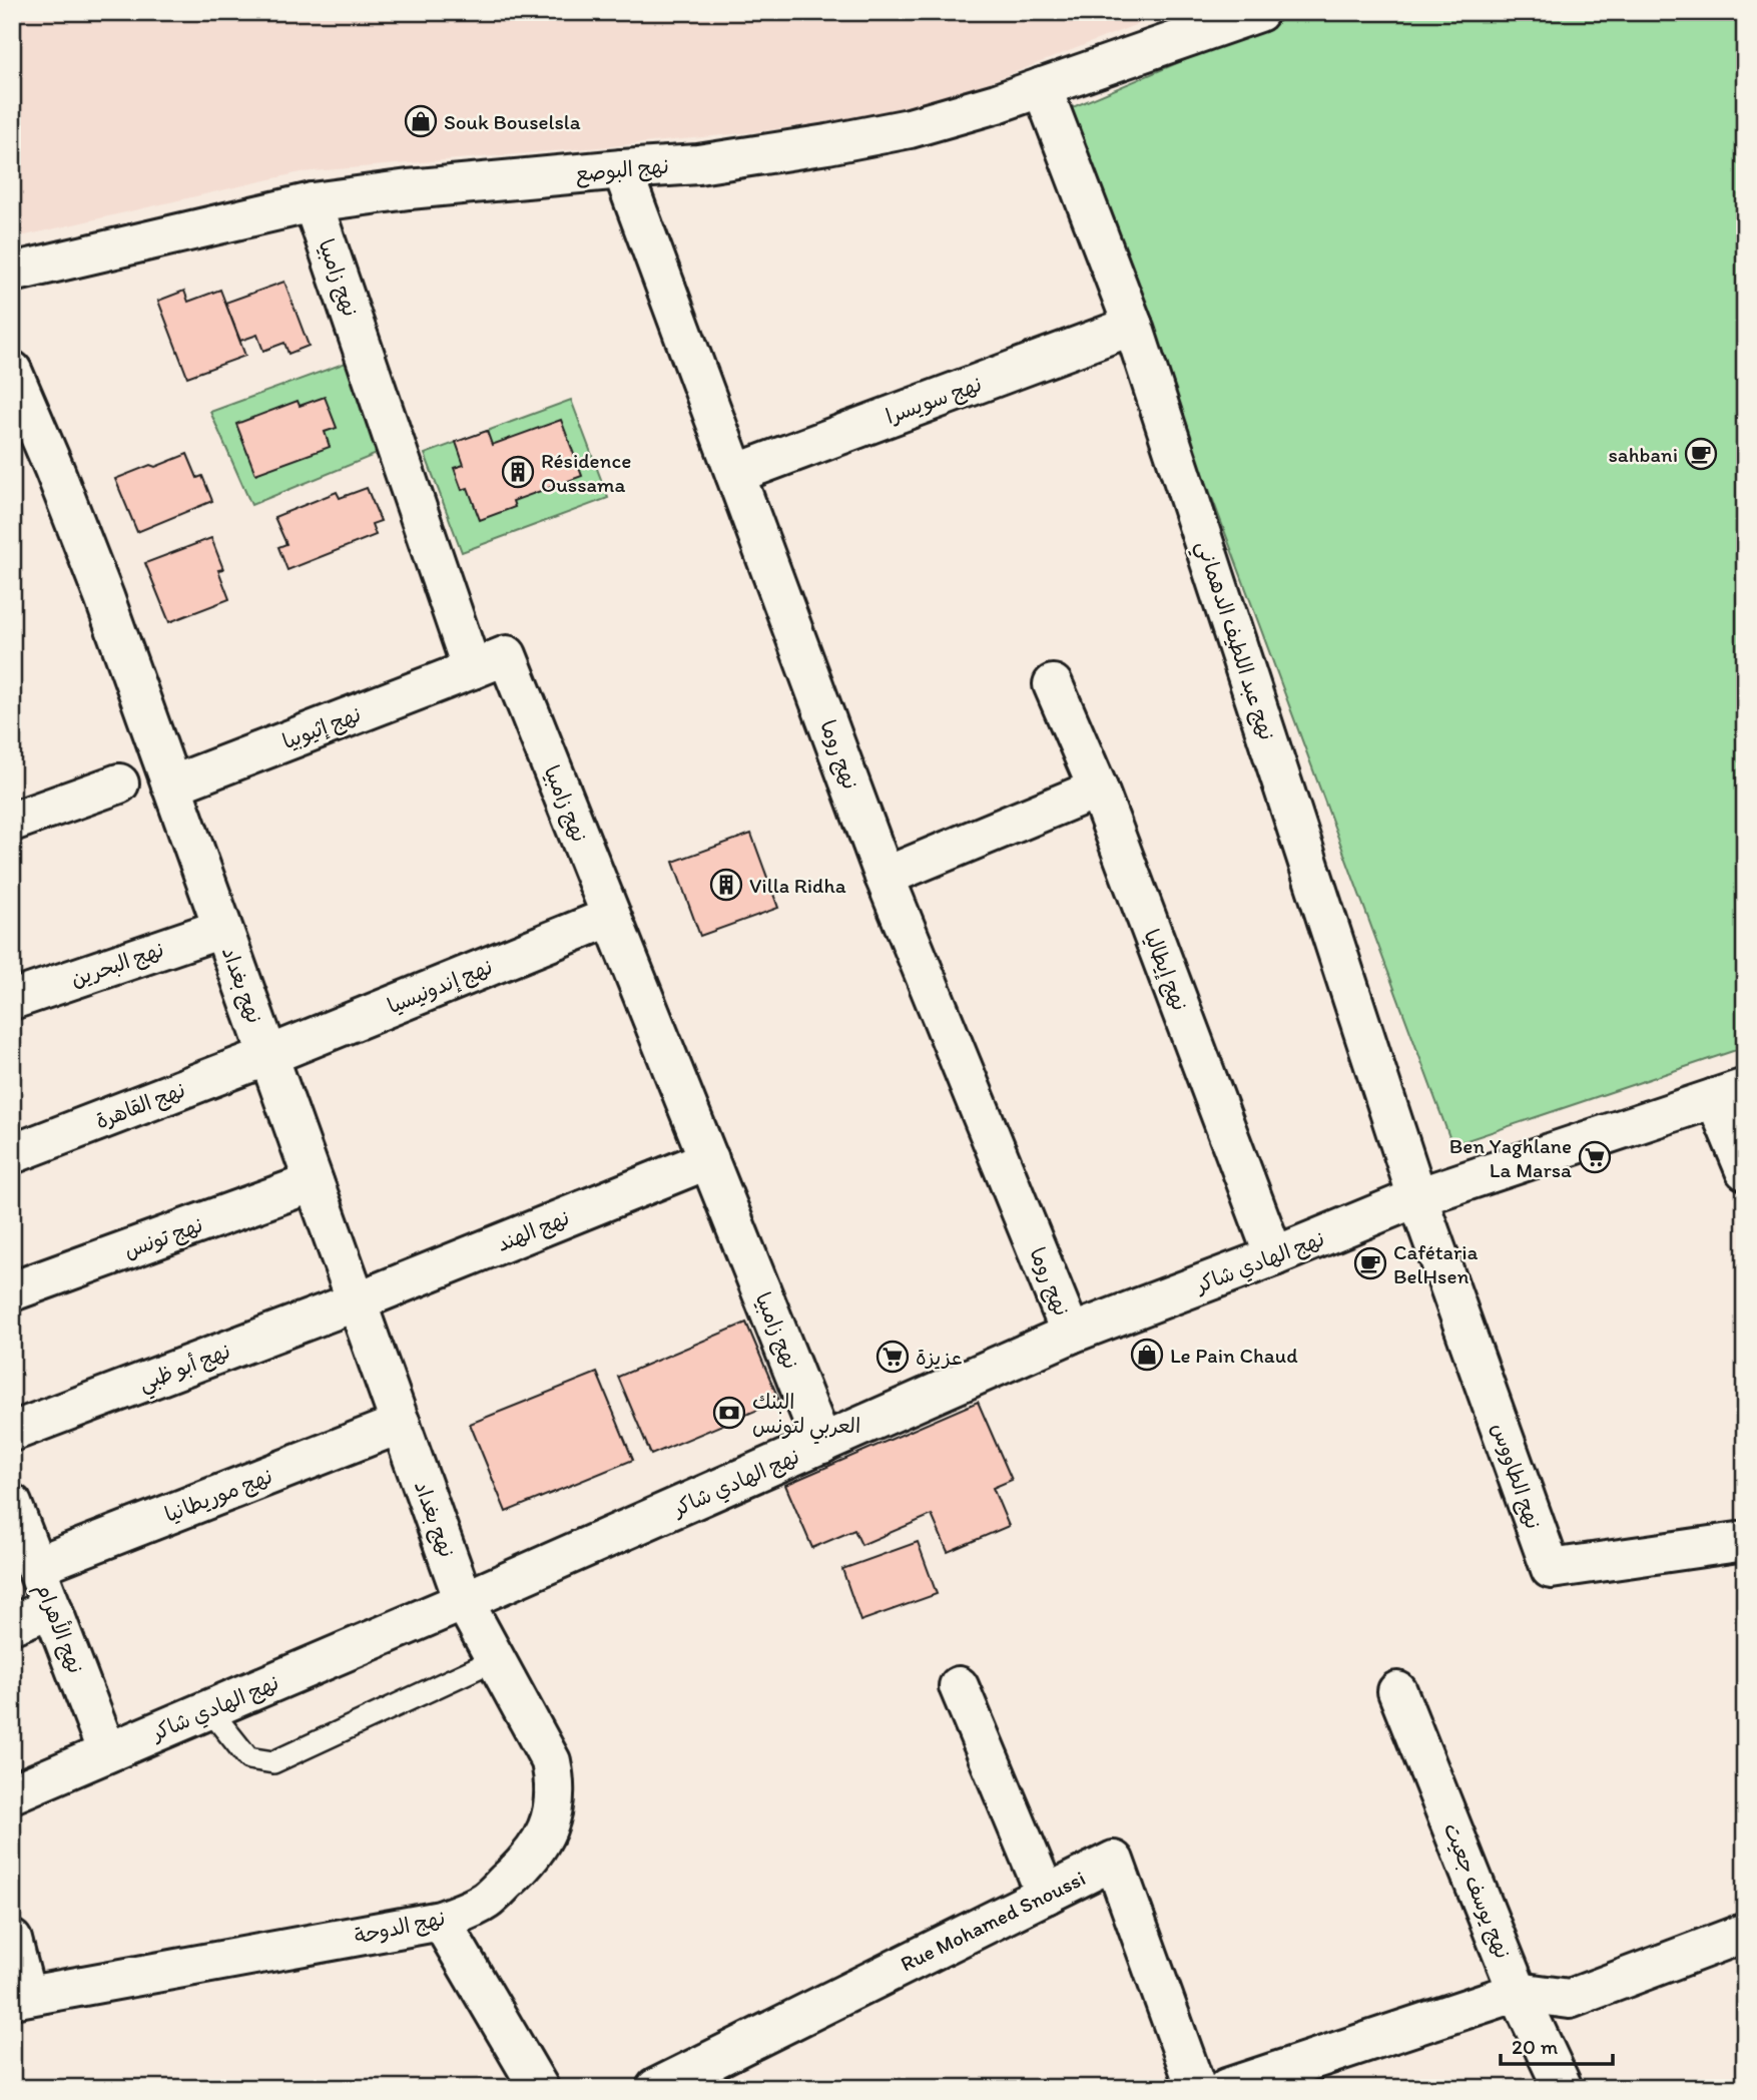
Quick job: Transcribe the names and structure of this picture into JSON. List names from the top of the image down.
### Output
{
  "streets": {
    "street": [
      "نهج البوصع",
      "نهج زامبيا",
      "نهج سويسرا",
      "نهج عبد اللطيف الدهماني",
      "نهج إثيوبيا",
      "نهج روما",
      "نهج البحرين",
      "نهج إيطاليا",
      "نهج بغداد",
      "نهج إندونيسيا",
      "نهج القاهرة",
      "نهج الهند",
      "نهج تونس",
      "نهج الهادي شاكر",
      "نهج أبو ظبي",
      "نهج الطاووس",
      "نهج موريطانيا",
      "نهج الأهرام",
      "نهج يوسف جعيت",
      "Rue Mohamed Snoussi",
      "نهج الدوحة"
    ]
  },
  "crossings": [
    ["نهج البوصع", "نهج زامبيا"],
    ["نهج البوصع", "نهج عبد اللطيف الدهماني"],
    ["نهج البوصع", "نهج روما"],
    ["نهج زامبيا", "نهج إثيوبيا"],
    ["نهج زامبيا", "نهج إندونيسيا"],
    ["نهج زامبيا", "نهج الهند"],
    ["نهج زامبيا", "نهج الهادي شاكر"],
    ["نهج سويسرا", "نهج عبد اللطيف الدهماني"],
    ["نهج سويسرا", "نهج روما"],
    ["نهج عبد اللطيف الدهماني", "نهج الهادي شاكر"],
    ["نهج عبد اللطيف الدهماني", "نهج الطاووس"],
    ["نهج إثيوبيا", "نهج بغداد"],
    ["نهج روما", "نهج الهادي شاكر"],
    ["نهج البحرين", "نهج بغداد"],
    ["نهج إيطاليا", "نهج الهادي شاكر"],
    ["نهج بغداد", "نهج إندونيسيا"],
    ["نهج بغداد", "نهج القاهرة"],
    ["نهج بغداد", "نهج الهند"],
    ["نهج بغداد", "نهج تونس"],
    ["نهج بغداد", "نهج الهادي شاكر"],
    ["نهج بغداد", "نهج أبو ظبي"],
    ["نهج بغداد", "نهج موريطانيا"],
    ["نهج بغداد", "نهج الدوحة"],
    ["نهج إندونيسيا", "نهج القاهرة"],
    ["نهج الهند", "نهج أبو ظبي"],
    ["نهج الهادي شاكر", "نهج الطاووس"],
    ["نهج الهادي شاكر", "نهج الأهرام"],
    ["نهج الهادي شاكر", "نهج الدوحة"],
    ["نهج موريطانيا", "نهج الأهرام"]
  ],
  "places": {
    "shop": ["Souk Bouselsla", "Le Pain Chaud"],
    "cafe": ["sahbani", "Cafétaria BelHsen"],
    "building": ["Résidence Oussama", "Villa Ridha"],
    "supermarket": ["Ben Yaghlane La Marsa", "عزيزة"],
    "bank": ["البنك العربي لتونس"]
  },
  "scale_bar": "20 m"
}
